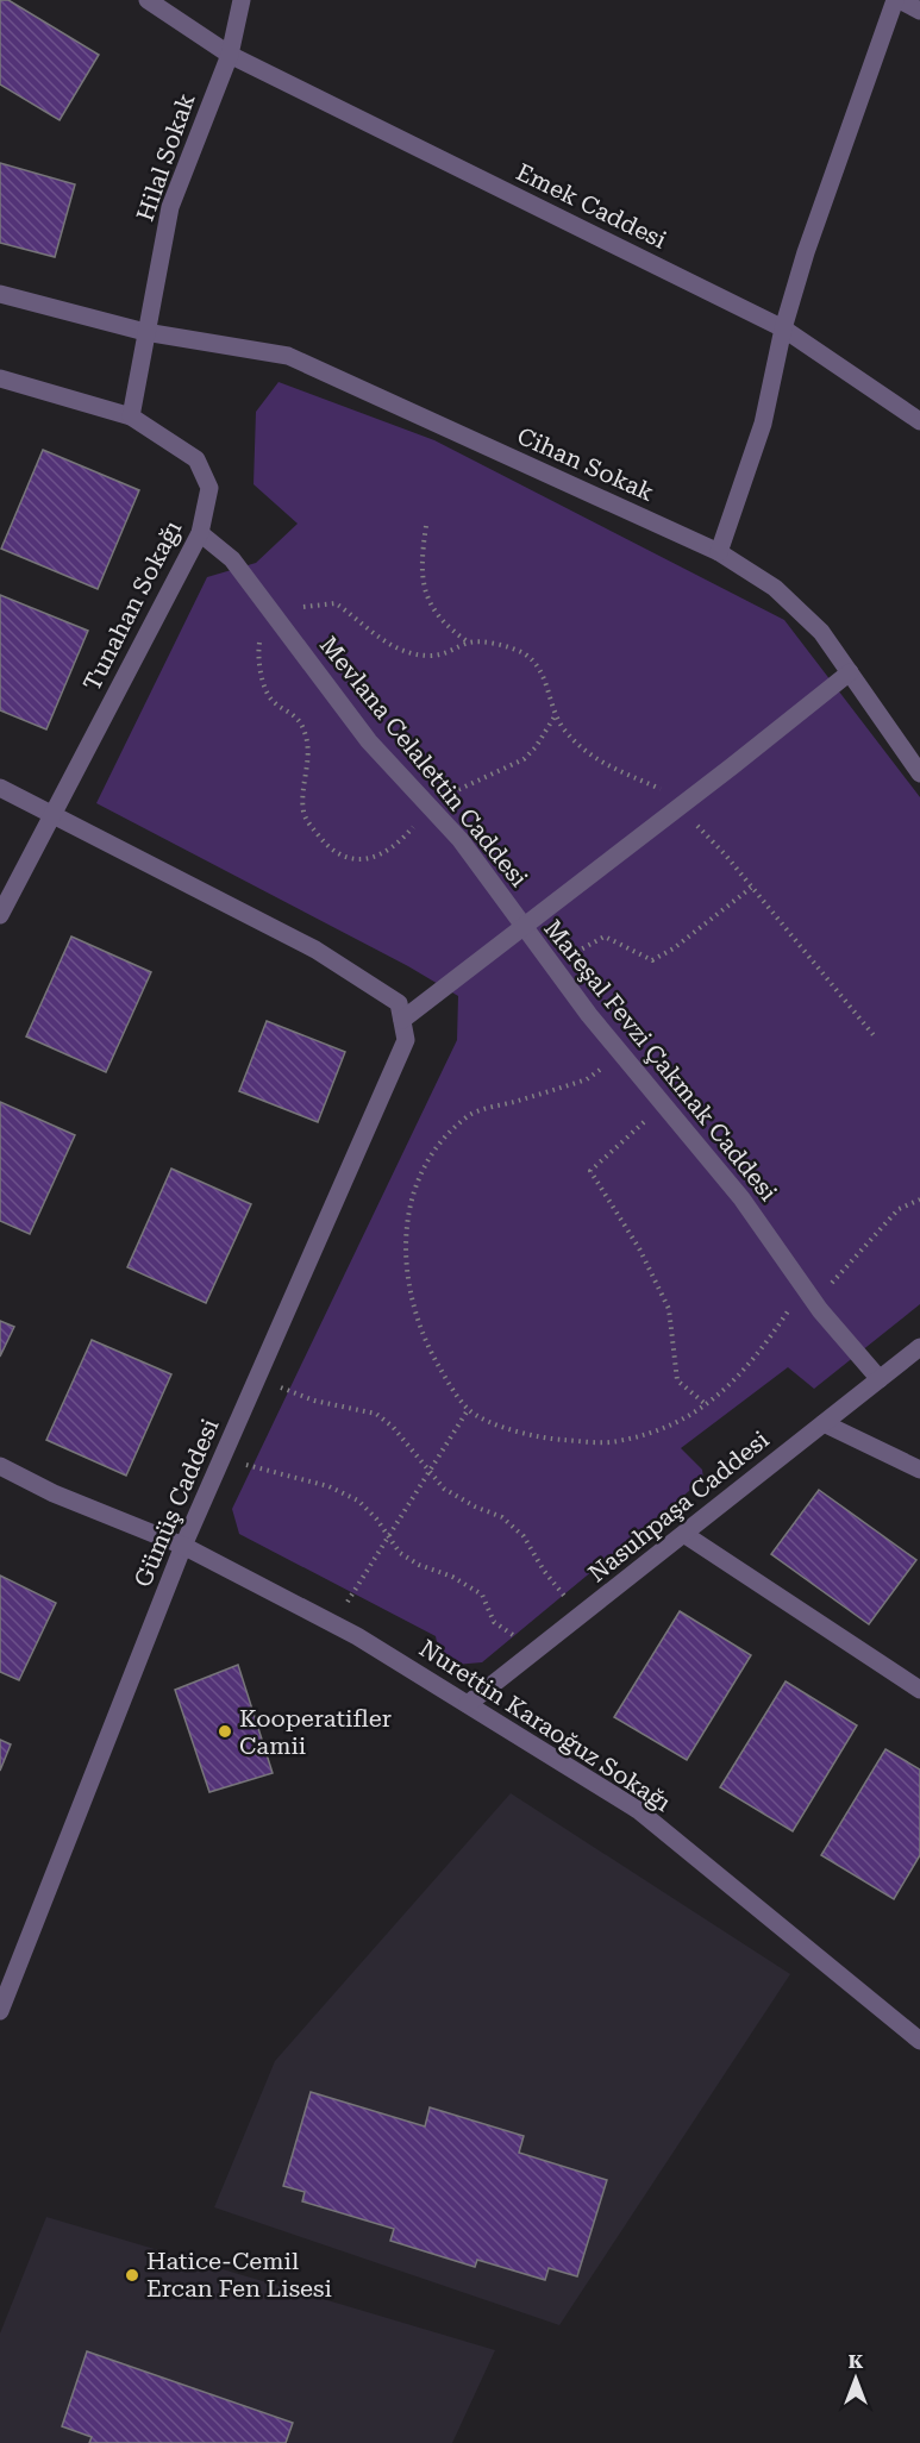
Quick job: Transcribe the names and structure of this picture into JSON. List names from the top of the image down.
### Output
{
  "streets": {
    "street": [
      "Hilal Sokak",
      "Emek Caddesi",
      "Cihan Sokak",
      "Tunahan Sokağı",
      "Mevlana Celalettin Caddesi",
      "Mareşal Fevzi Çakmak Caddesi",
      "Gümüş Caddesi",
      "Nasuhpaşa Caddesi",
      "Nurettin Karaoğuz Sokağı"
    ]
  },
  "crossings": [
    ["Hilal Sokak", "Emek Caddesi"],
    ["Hilal Sokak", "Cihan Sokak"],
    ["Tunahan Sokağı", "Mevlana Celalettin Caddesi"],
    ["Mevlana Celalettin Caddesi", "Mareşal Fevzi Çakmak Caddesi"],
    ["Mareşal Fevzi Çakmak Caddesi", "Gümüş Caddesi"],
    ["Mareşal Fevzi Çakmak Caddesi", "Nasuhpaşa Caddesi"],
    ["Gümüş Caddesi", "Nurettin Karaoğuz Sokağı"],
    ["Nasuhpaşa Caddesi", "Nurettin Karaoğuz Sokağı"]
  ],
  "places": ["Kooperatifler Camii", "Hatice-Cemil Ercan Fen Lisesi"],
  "north": "top"
}
